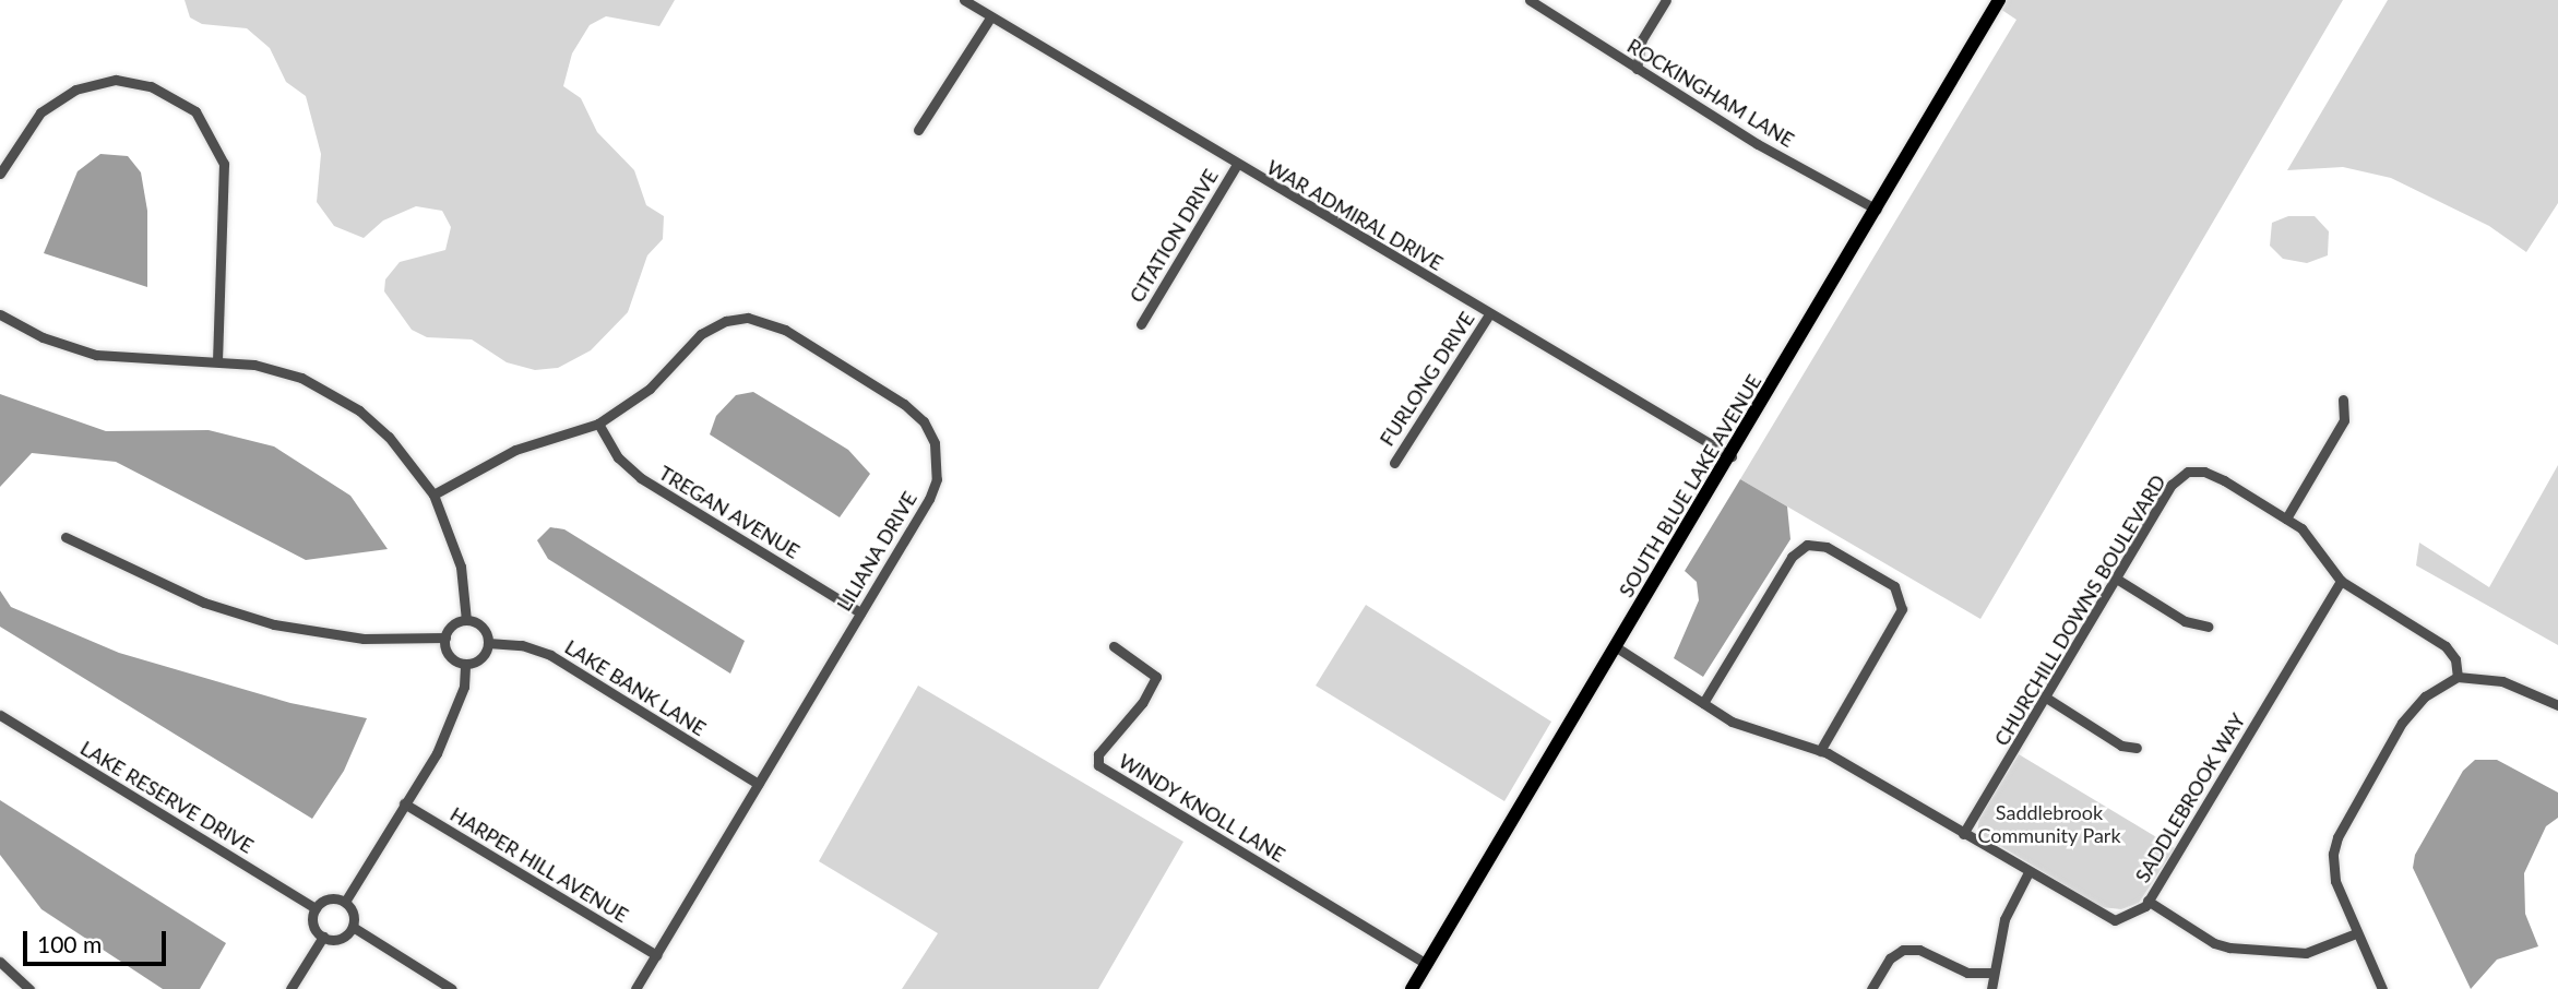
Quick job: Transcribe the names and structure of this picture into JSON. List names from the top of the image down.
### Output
{
  "streets": {
    "main road": ["SOUTH BLUE LAKE AVENUE"],
    "street": [
      "ROCKINGHAM LANE",
      "WAR ADMIRAL DRIVE",
      "CITATION DRIVE",
      "FURLONG DRIVE",
      "TREGAN AVENUE",
      "LILIANA DRIVE",
      "CHURCHILL DOWNS BOULEVARD",
      "LAKE BANK LANE",
      "LAKE RESERVE DRIVE",
      "SADDLEBROOK WAY",
      "WINDY KNOLL LANE",
      "HARPER HILL AVENUE"
    ]
  },
  "crossings": [
    ["ROCKINGHAM LANE", "SOUTH BLUE LAKE AVENUE"],
    ["WAR ADMIRAL DRIVE", "CITATION DRIVE"],
    ["WAR ADMIRAL DRIVE", "FURLONG DRIVE"],
    ["WAR ADMIRAL DRIVE", "SOUTH BLUE LAKE AVENUE"],
    ["SOUTH BLUE LAKE AVENUE", "SADDLEBROOK WAY"],
    ["SOUTH BLUE LAKE AVENUE", "WINDY KNOLL LANE"],
    ["TREGAN AVENUE", "LILIANA DRIVE"],
    ["LILIANA DRIVE", "LAKE BANK LANE"],
    ["LILIANA DRIVE", "HARPER HILL AVENUE"],
    ["CHURCHILL DOWNS BOULEVARD", "SADDLEBROOK WAY"]
  ],
  "parks": ["Saddlebrook Community Park"],
  "scale_bar": "100 m"
}
